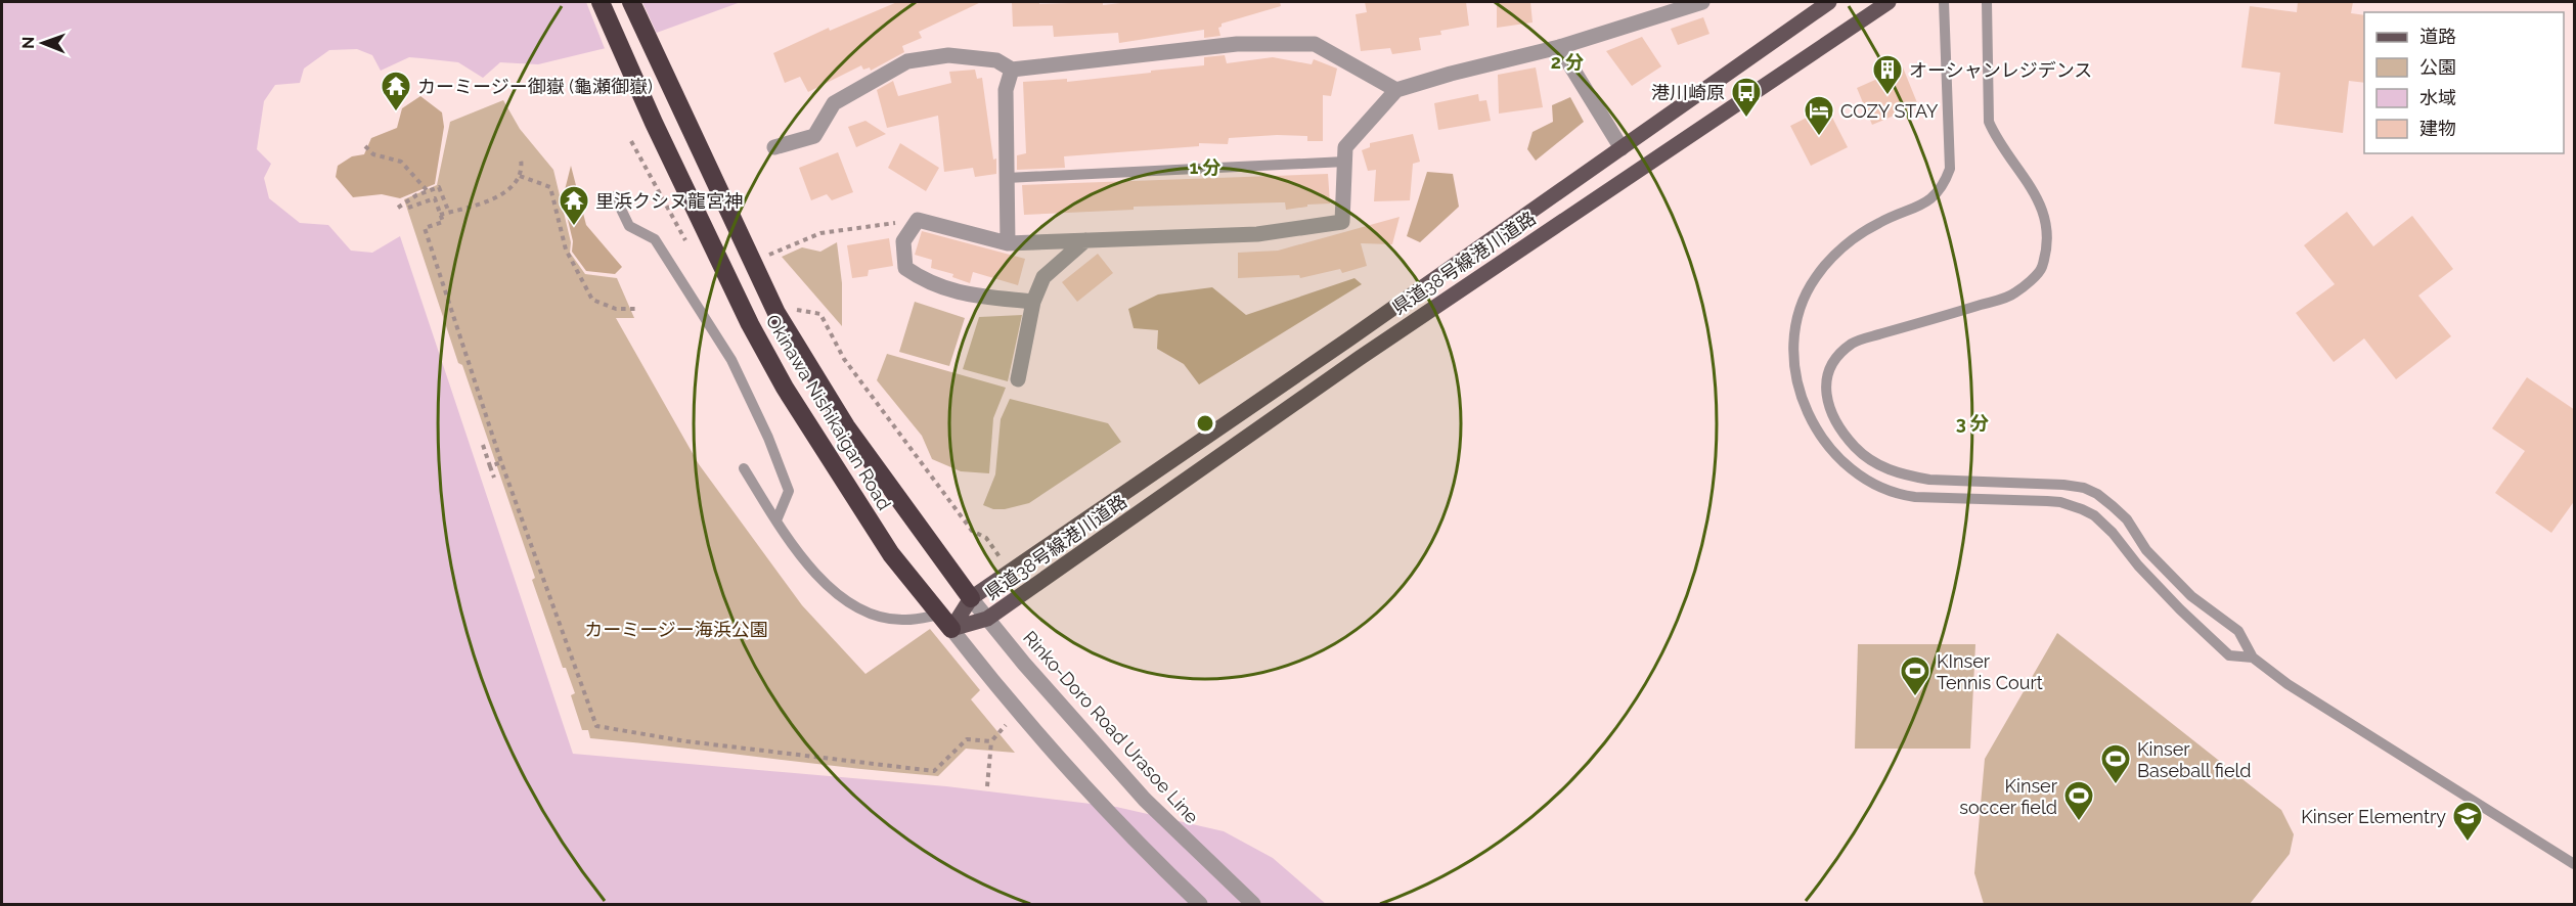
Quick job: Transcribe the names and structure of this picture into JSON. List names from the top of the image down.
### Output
{
  "streets": {
    "highway": ["Okinawa Nishikaigan Road"],
    "main road": ["県道38号線港川道路"],
    "street": ["Rinko-Doro Road Urasoe Line"]
  },
  "crossings": [
    ["県道38号線港川道路", "Okinawa Nishikaigan Road"],
    ["県道38号線港川道路", "Rinko-Doro Road Urasoe Line"],
    ["Okinawa Nishikaigan Road", "Rinko-Doro Road Urasoe Line"]
  ],
  "parks": ["カーミージー海浜公園"],
  "places": {
    "building": ["オーシャンレジデンス"],
    "temple": ["カーミージー御嶽 (龜瀬御嶽)", "里浜クシヌ龍宮神"],
    "bus stop": ["港川崎原"],
    "hotel": ["COZY STAY"],
    "sports": ["KInser Tennis Court", "Kinser Baseball field", "Kinser soccer field"],
    "school or university": ["Kinser Elementry"]
  },
  "legend": [
    "道路",
    "公園",
    "水域",
    "建物"
  ],
  "north": "left",
  "rings": ["2 分", "1 分", "3 分"]
}
